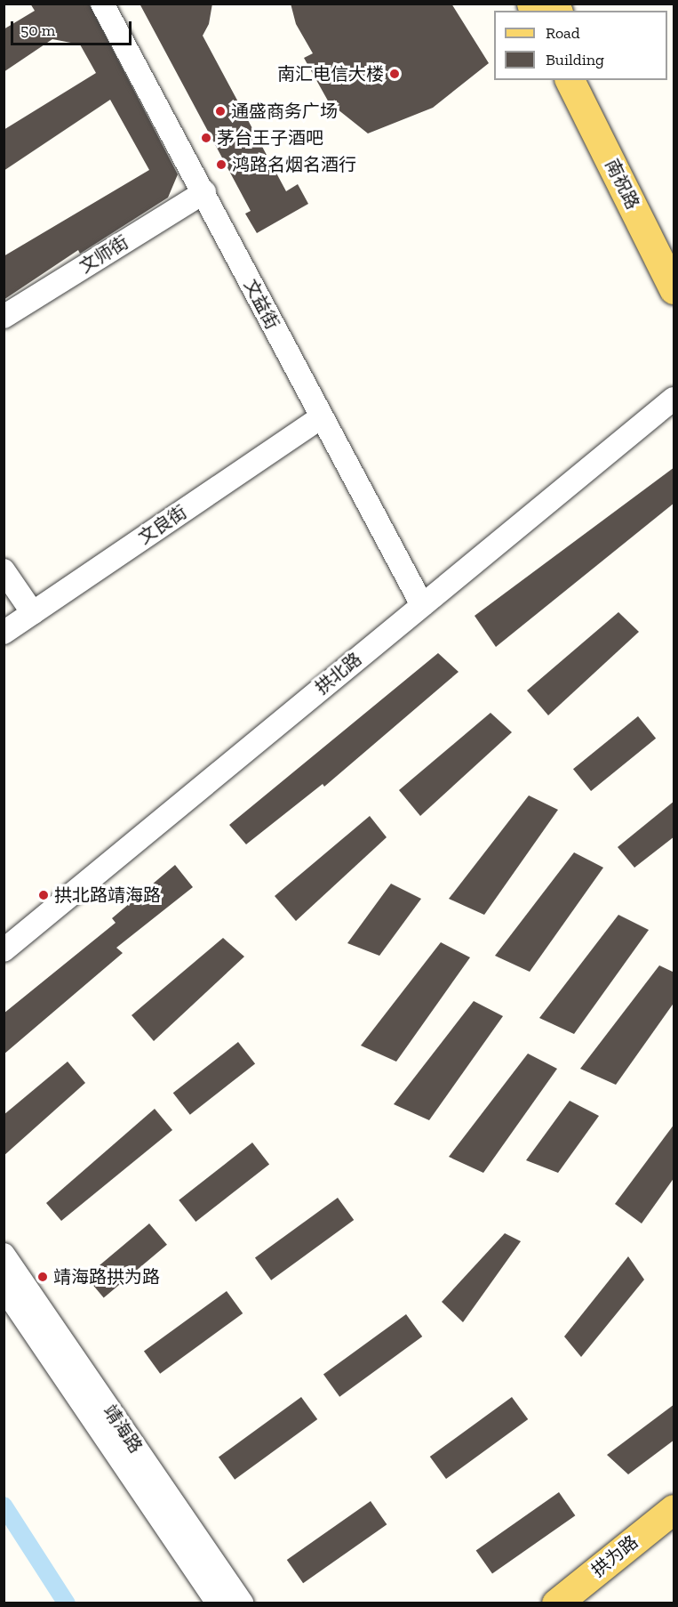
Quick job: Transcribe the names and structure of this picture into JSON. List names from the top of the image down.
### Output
{
  "streets": {
    "main road": ["南祝路", "拱为路"],
    "street": [
      "文师街",
      "文益街",
      "文良街",
      "拱北路",
      "靖海路"
    ]
  },
  "crossings": [
    ["文师街", "文益街"],
    ["文益街", "文良街"],
    ["文益街", "拱北路"]
  ],
  "places": [
    "南汇电信大楼",
    "通盛商务广场",
    "茅台王子酒吧",
    "鸿路名烟名酒行",
    "拱北路靖海路",
    "靖海路拱为路"
  ],
  "legend": ["Road", "Building"],
  "scale_bar": "50 m"
}
